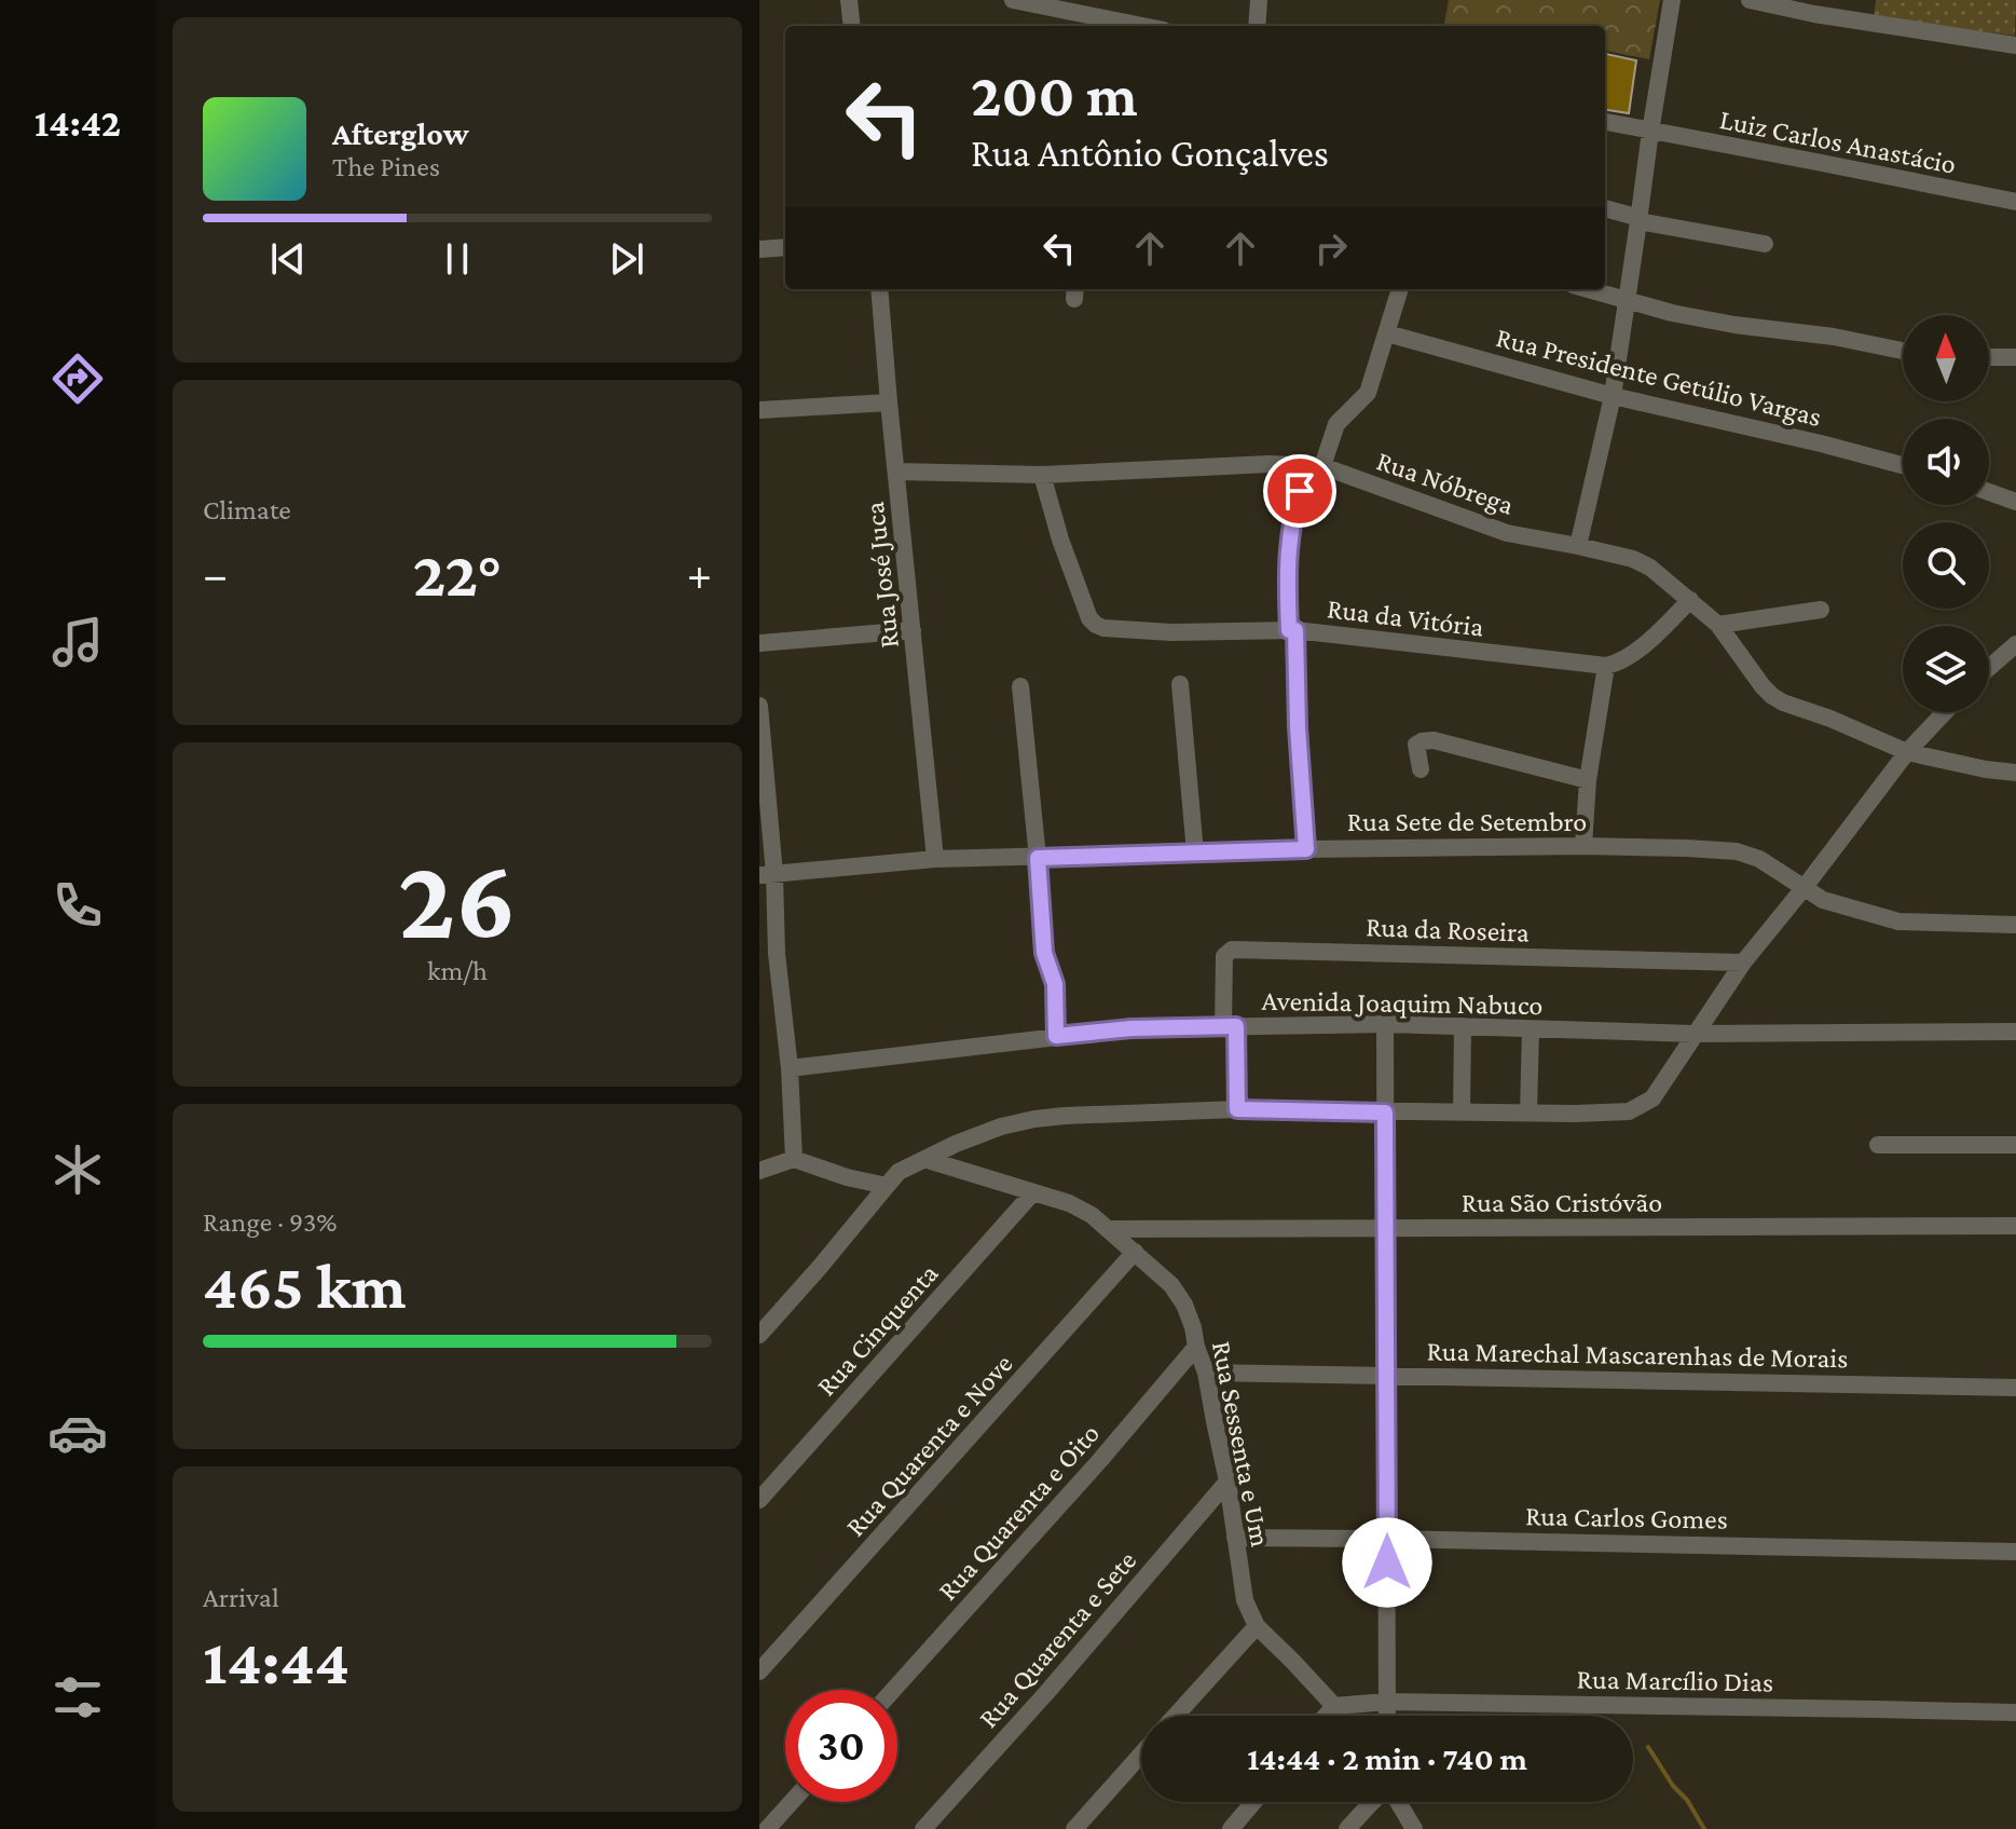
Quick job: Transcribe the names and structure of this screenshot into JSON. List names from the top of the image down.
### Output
{
  "streets": {
    "street": [
      "Luiz Carlos Anastácio",
      "Rua Presidente Getúlio Vargas",
      "Rua Nóbrega",
      "Rua José Juca",
      "Rua da Vitória",
      "Rua Sete de Setembro",
      "Rua da Roseira",
      "Avenida Joaquim Nabuco",
      "Rua São Cristóvão",
      "Rua Cinquenta",
      "Rua Marechal Mascarenhas de Morais",
      "Rua Sessenta e Um",
      "Rua Quarenta e Nove",
      "Rua Quarenta e Oito",
      "Rua Carlos Gomes",
      "Rua Quarenta e Sete",
      "Rua Marcílio Dias"
    ]
  },
  "crossings": [
    ["Rua Nóbrega", "Rua José Juca"],
    ["Rua Nóbrega", "Rua da Vitória"],
    ["Rua José Juca", "Rua Sete de Setembro"],
    ["Rua da Roseira", "Avenida Joaquim Nabuco"],
    ["Rua São Cristóvão", "Rua Sessenta e Um"],
    ["Rua Cinquenta", "Rua Sessenta e Um"],
    ["Rua Marechal Mascarenhas de Morais", "Rua Sessenta e Um"],
    ["Rua Sessenta e Um", "Rua Quarenta e Nove"],
    ["Rua Sessenta e Um", "Rua Quarenta e Oito"],
    ["Rua Sessenta e Um", "Rua Carlos Gomes"],
    ["Rua Sessenta e Um", "Rua Quarenta e Sete"],
    ["Rua Sessenta e Um", "Rua Marcílio Dias"]
  ],
  "north": "top",
  "page": {
    "tabs": "14:42",
    "turn": ["200 m", "Rua Antônio Gonçalves"],
    "song": ["Afterglow", "The Pines"],
    "tile": [
      "Climate",
      ["26", "km/h"],
      ["Range · 93%", "465 km"],
      ["Arrival", "14:44"]
    ],
    "heat": ["−", "22°", "+"],
    "limit": "30",
    "trip": "14:44 · 2 min · 740 m"
  }
}
